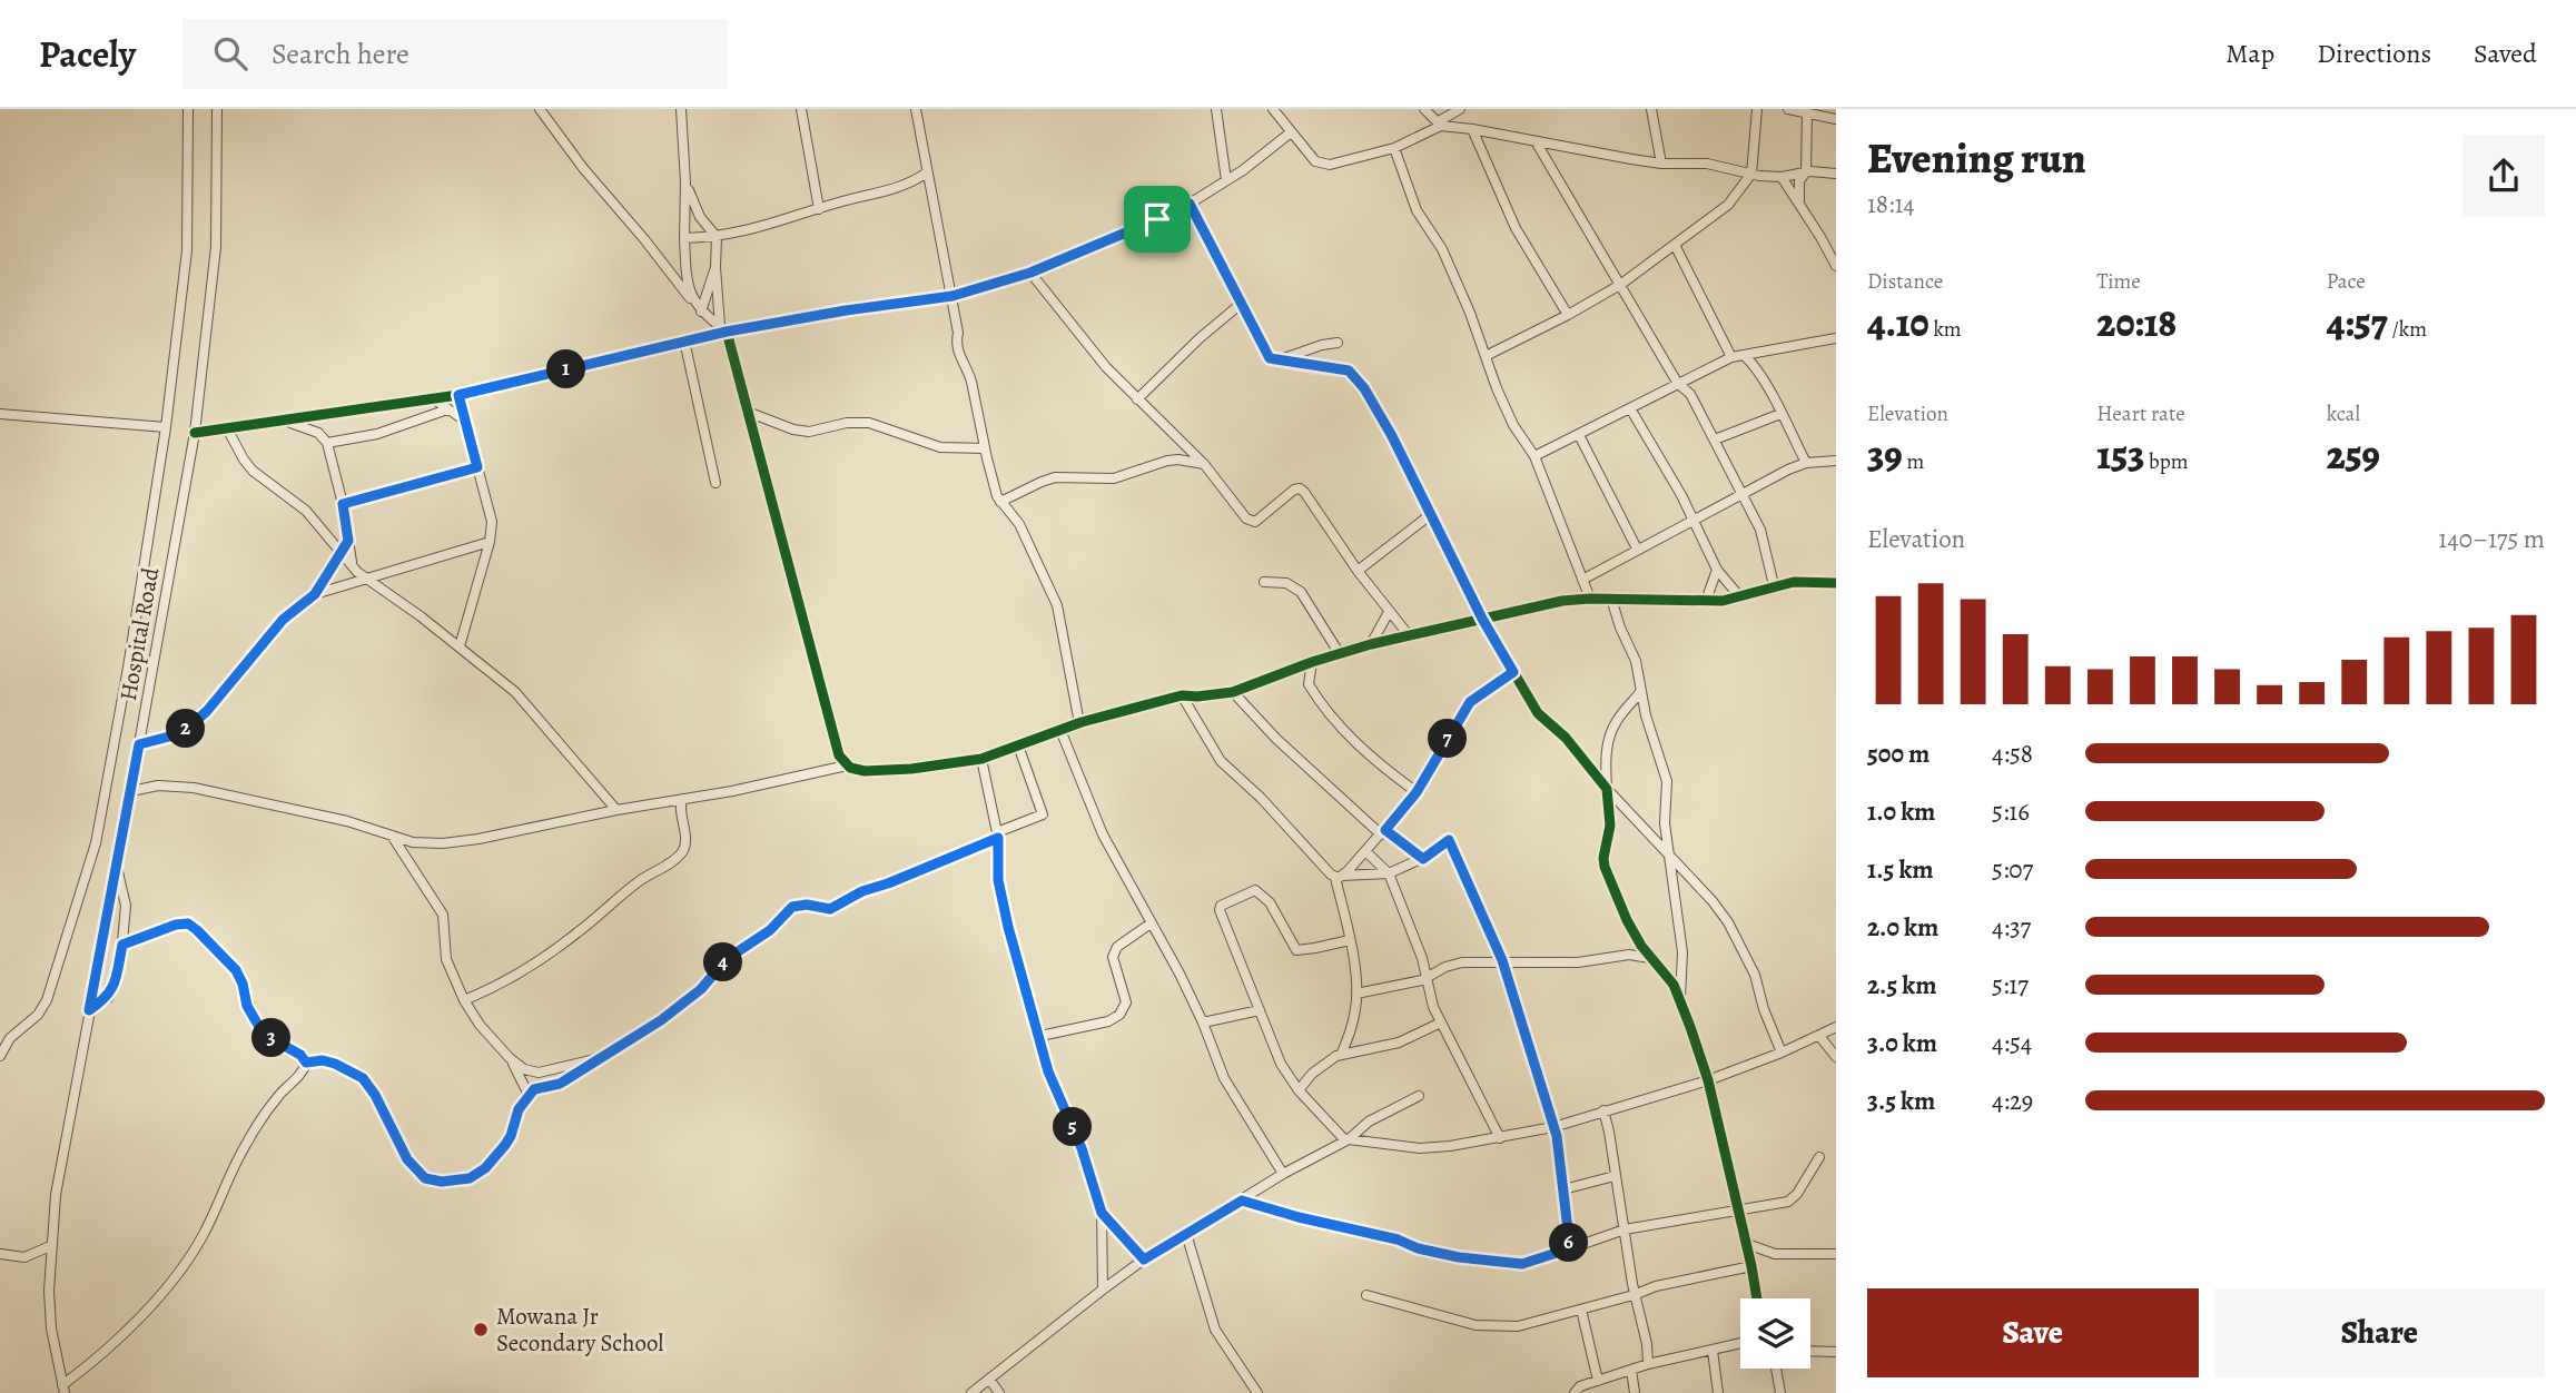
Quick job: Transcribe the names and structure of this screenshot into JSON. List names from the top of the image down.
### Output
{
  "streets": {
    "street": ["Hospital Road"]
  },
  "places": ["Mowana Jr Secondary School"],
  "page": {
    "header": "Pacely",
    "search": "Search here",
    "nav": ["Map", "Directions", "Saved"],
    "heading": ["Evening run", "18:14"],
    "stats": [
      ["Distance", "4.10 km"],
      ["Time", "20:18"],
      ["Pace", "4:57 /km"],
      ["Elevation", "39 m"],
      ["Heart rate", "153 bpm"],
      ["kcal", "259"]
    ],
    "pins": [
      "1",
      "2",
      "7",
      "4",
      "3",
      "5",
      "6"
    ],
    "chart": ["Elevation", "140–175 m"],
    "list": [
      {
        "name": "500 m",
        "note": "4:58"
      },
      {
        "name": "1.0 km",
        "note": "5:16"
      },
      {
        "name": "1.5 km",
        "note": "5:07"
      },
      {
        "name": "2.0 km",
        "note": "4:37"
      },
      {
        "name": "2.5 km",
        "note": "5:17"
      },
      {
        "name": "3.0 km",
        "note": "4:54"
      },
      {
        "name": "3.5 km",
        "note": "4:29"
      }
    ],
    "buttons": ["Save", "Share"]
  }
}
